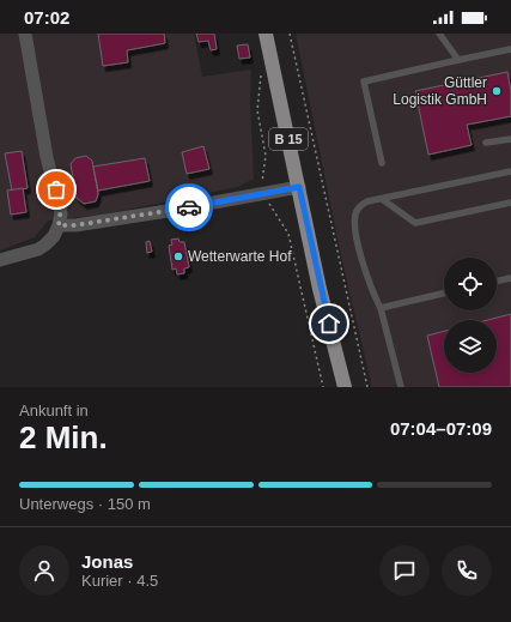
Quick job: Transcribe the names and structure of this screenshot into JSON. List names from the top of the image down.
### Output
{
  "streets": {
    "main road": ["B 15"]
  },
  "places": ["Güttler Logistik GmbH", "Wetterwarte Hof"],
  "page": {
    "status": "07:02",
    "heading": ["2 Min.", "Ankunft in", "07:04–07:09"],
    "panel": ["Jonas", "Kurier · 4.5"],
    "bar": "Unterwegs · 150 m"
  }
}
